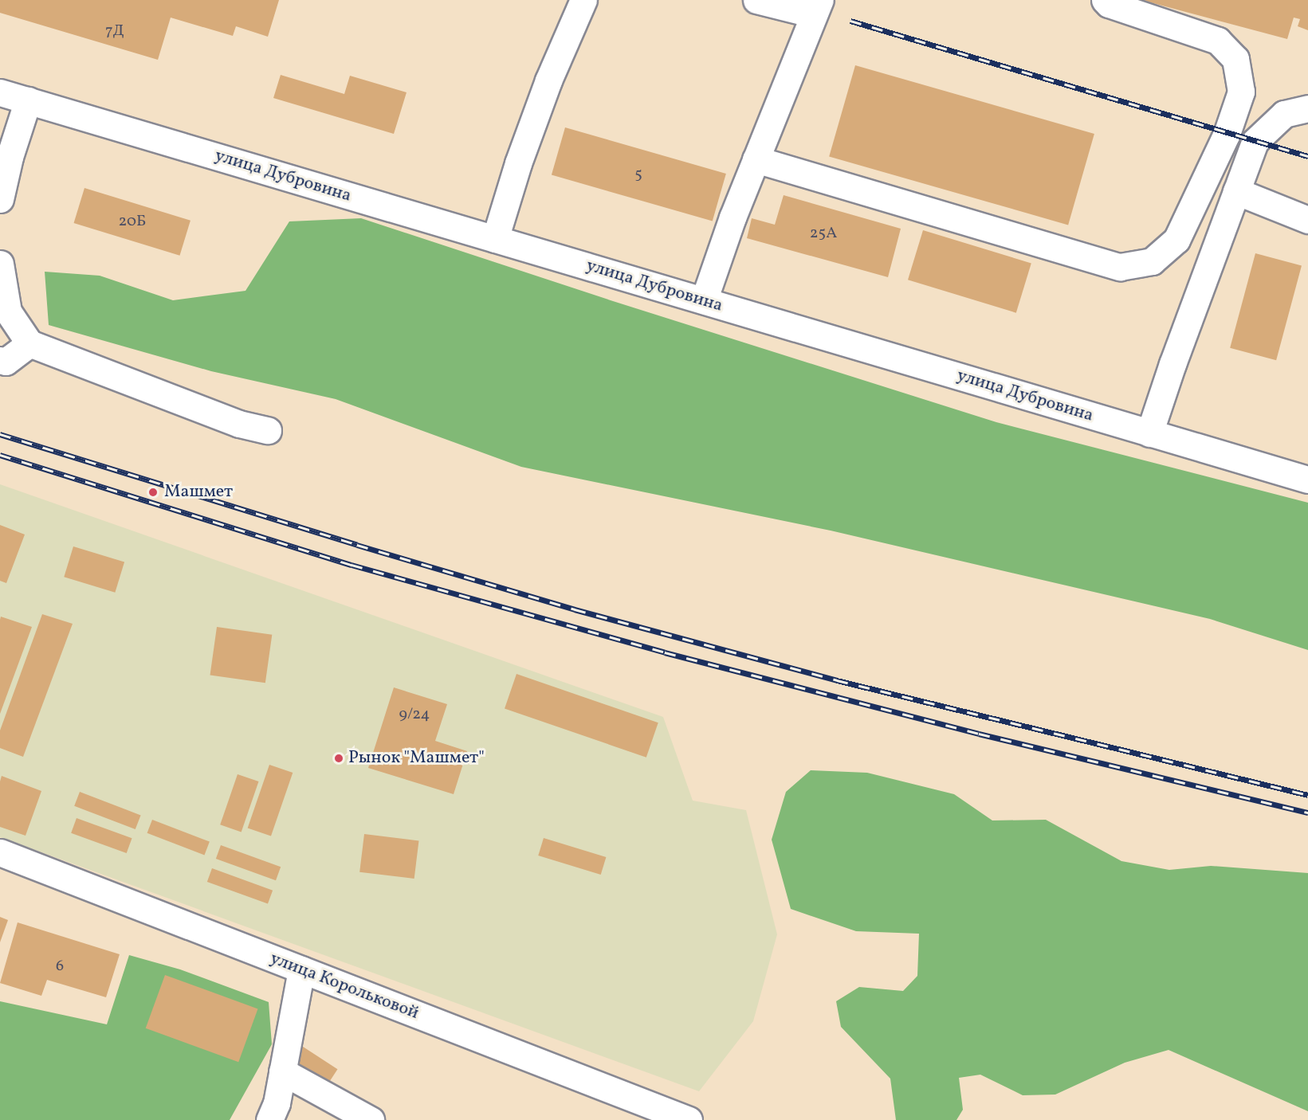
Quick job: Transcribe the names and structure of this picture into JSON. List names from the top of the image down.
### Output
{
  "streets": {
    "main road": ["улица Дубровина", "улица Корольковой"]
  },
  "places": ["Машмет", "Рынок \"Машмет\""],
  "house_numbers": [
    "7Д",
    "5",
    "20Б",
    "25А",
    "9/24",
    "6"
  ]
}
